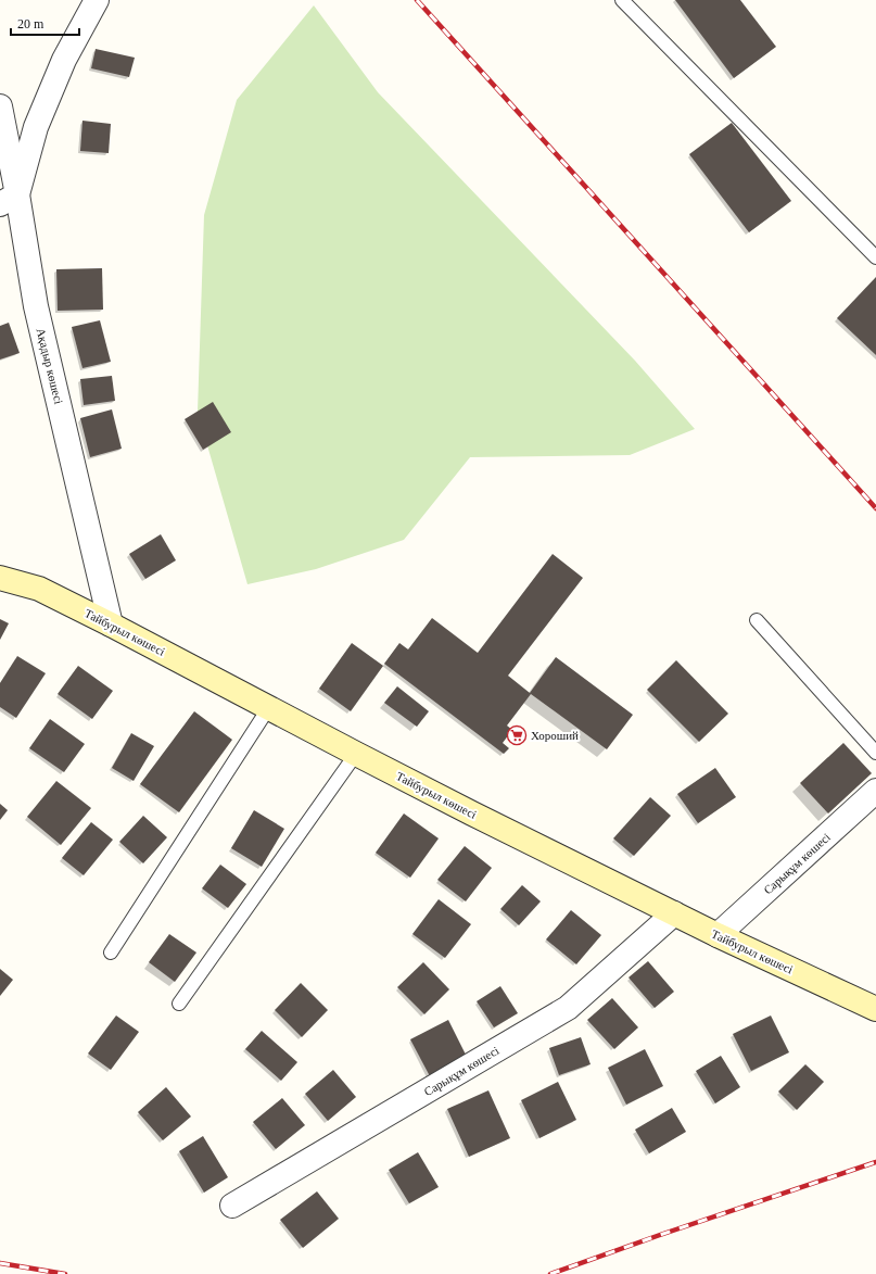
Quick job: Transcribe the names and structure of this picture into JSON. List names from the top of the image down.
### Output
{
  "streets": {
    "main road": ["Тайбурыл көшесі"],
    "street": ["Ақадыр көшесі", "Сарықұм көшесі"]
  },
  "crossings": [
    ["Ақадыр көшесі", "Тайбурыл көшесі"],
    ["Тайбурыл көшесі", "Сарықұм көшесі"]
  ],
  "places": {
    "supermarket": ["Хороший"]
  },
  "scale_bar": "20 m"
}
